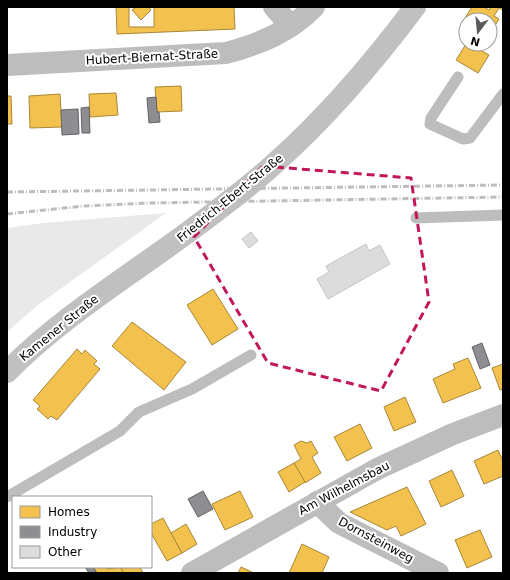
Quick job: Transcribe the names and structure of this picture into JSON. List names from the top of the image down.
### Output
{
  "streets": {
    "main road": ["Friedrich-Ebert-Straße", "Kamener Straße"],
    "street": ["Hubert-Biernat-Straße", "Am Wilhelmsbau", "Dornsteinweg"]
  },
  "crossings": [
    ["Friedrich-Ebert-Straße", "Kamener Straße"],
    ["Am Wilhelmsbau", "Dornsteinweg"]
  ],
  "legend": ["Homes", "Industry", "Other"],
  "north": "bottom"
}
